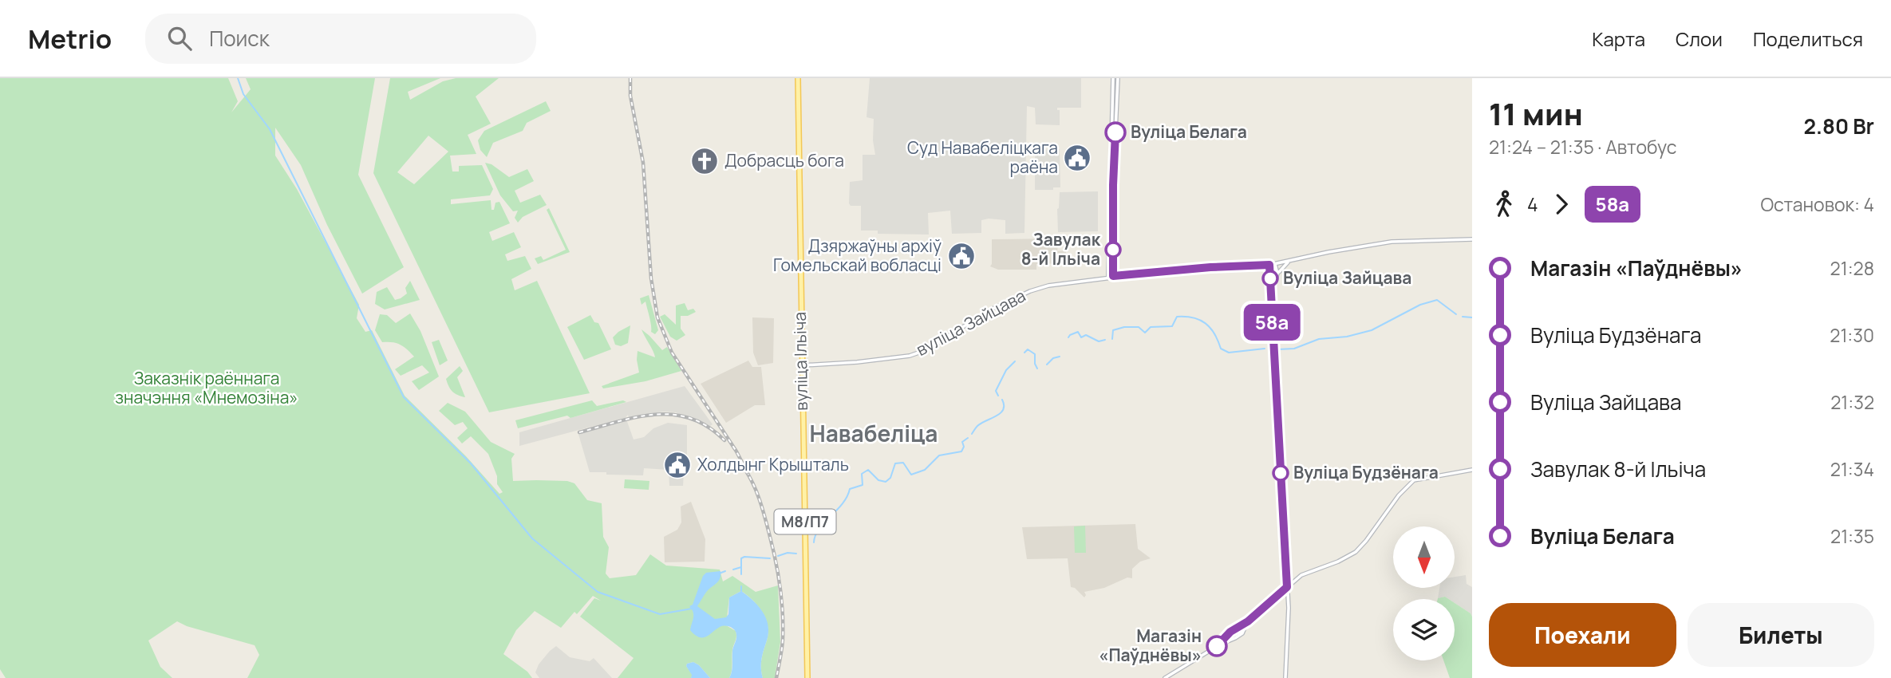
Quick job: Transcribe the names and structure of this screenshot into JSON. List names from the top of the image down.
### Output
{
  "streets": {
    "main road": ["вуліца Ільіча", "М8/П7"],
    "street": ["вуліца Зайцава"]
  },
  "crossings": [
    ["вуліца Зайцава", "вуліца Ільіча"]
  ],
  "districts": ["Навабеліца"],
  "parks": ["Заказнік раённага значэння «Мнемозіна»"],
  "places": {
    "other": [
      "Вуліца Белага",
      "Завулак 8-й Ільіча",
      "Вуліца Зайцава",
      "Вуліца Будзёнага",
      "Магазін «Паўднёвы»"
    ],
    "public building": ["Суд Навабеліцкага раёна", "Дзяржаўны архіў Гомельскай вобласці", "Холдынг Крышталь"],
    "church": ["Добрасць бога"]
  },
  "lines": ["bus line 58а"],
  "north": "bottom",
  "page": {
    "header": "Metrio",
    "search": "Поиск",
    "nav": ["Карта", "Слои", "Поделиться"],
    "on_map": "58а",
    "heading": ["11 мин", "21:24 – 21:35 · Автобус", "2.80 Br"],
    "legs": ["4", "58а", "Остановок: 4"],
    "list": [
      {
        "name": "Магазін «Паўднёвы»",
        "value": "21:28"
      },
      {
        "name": "Вуліца Будзёнага",
        "value": "21:30"
      },
      {
        "name": "Вуліца Зайцава",
        "value": "21:32"
      },
      {
        "name": "Завулак 8-й Ільіча",
        "value": "21:34"
      },
      {
        "name": "Вуліца Белага",
        "value": "21:35"
      }
    ],
    "buttons": ["Поехали", "Билеты"]
  }
}
